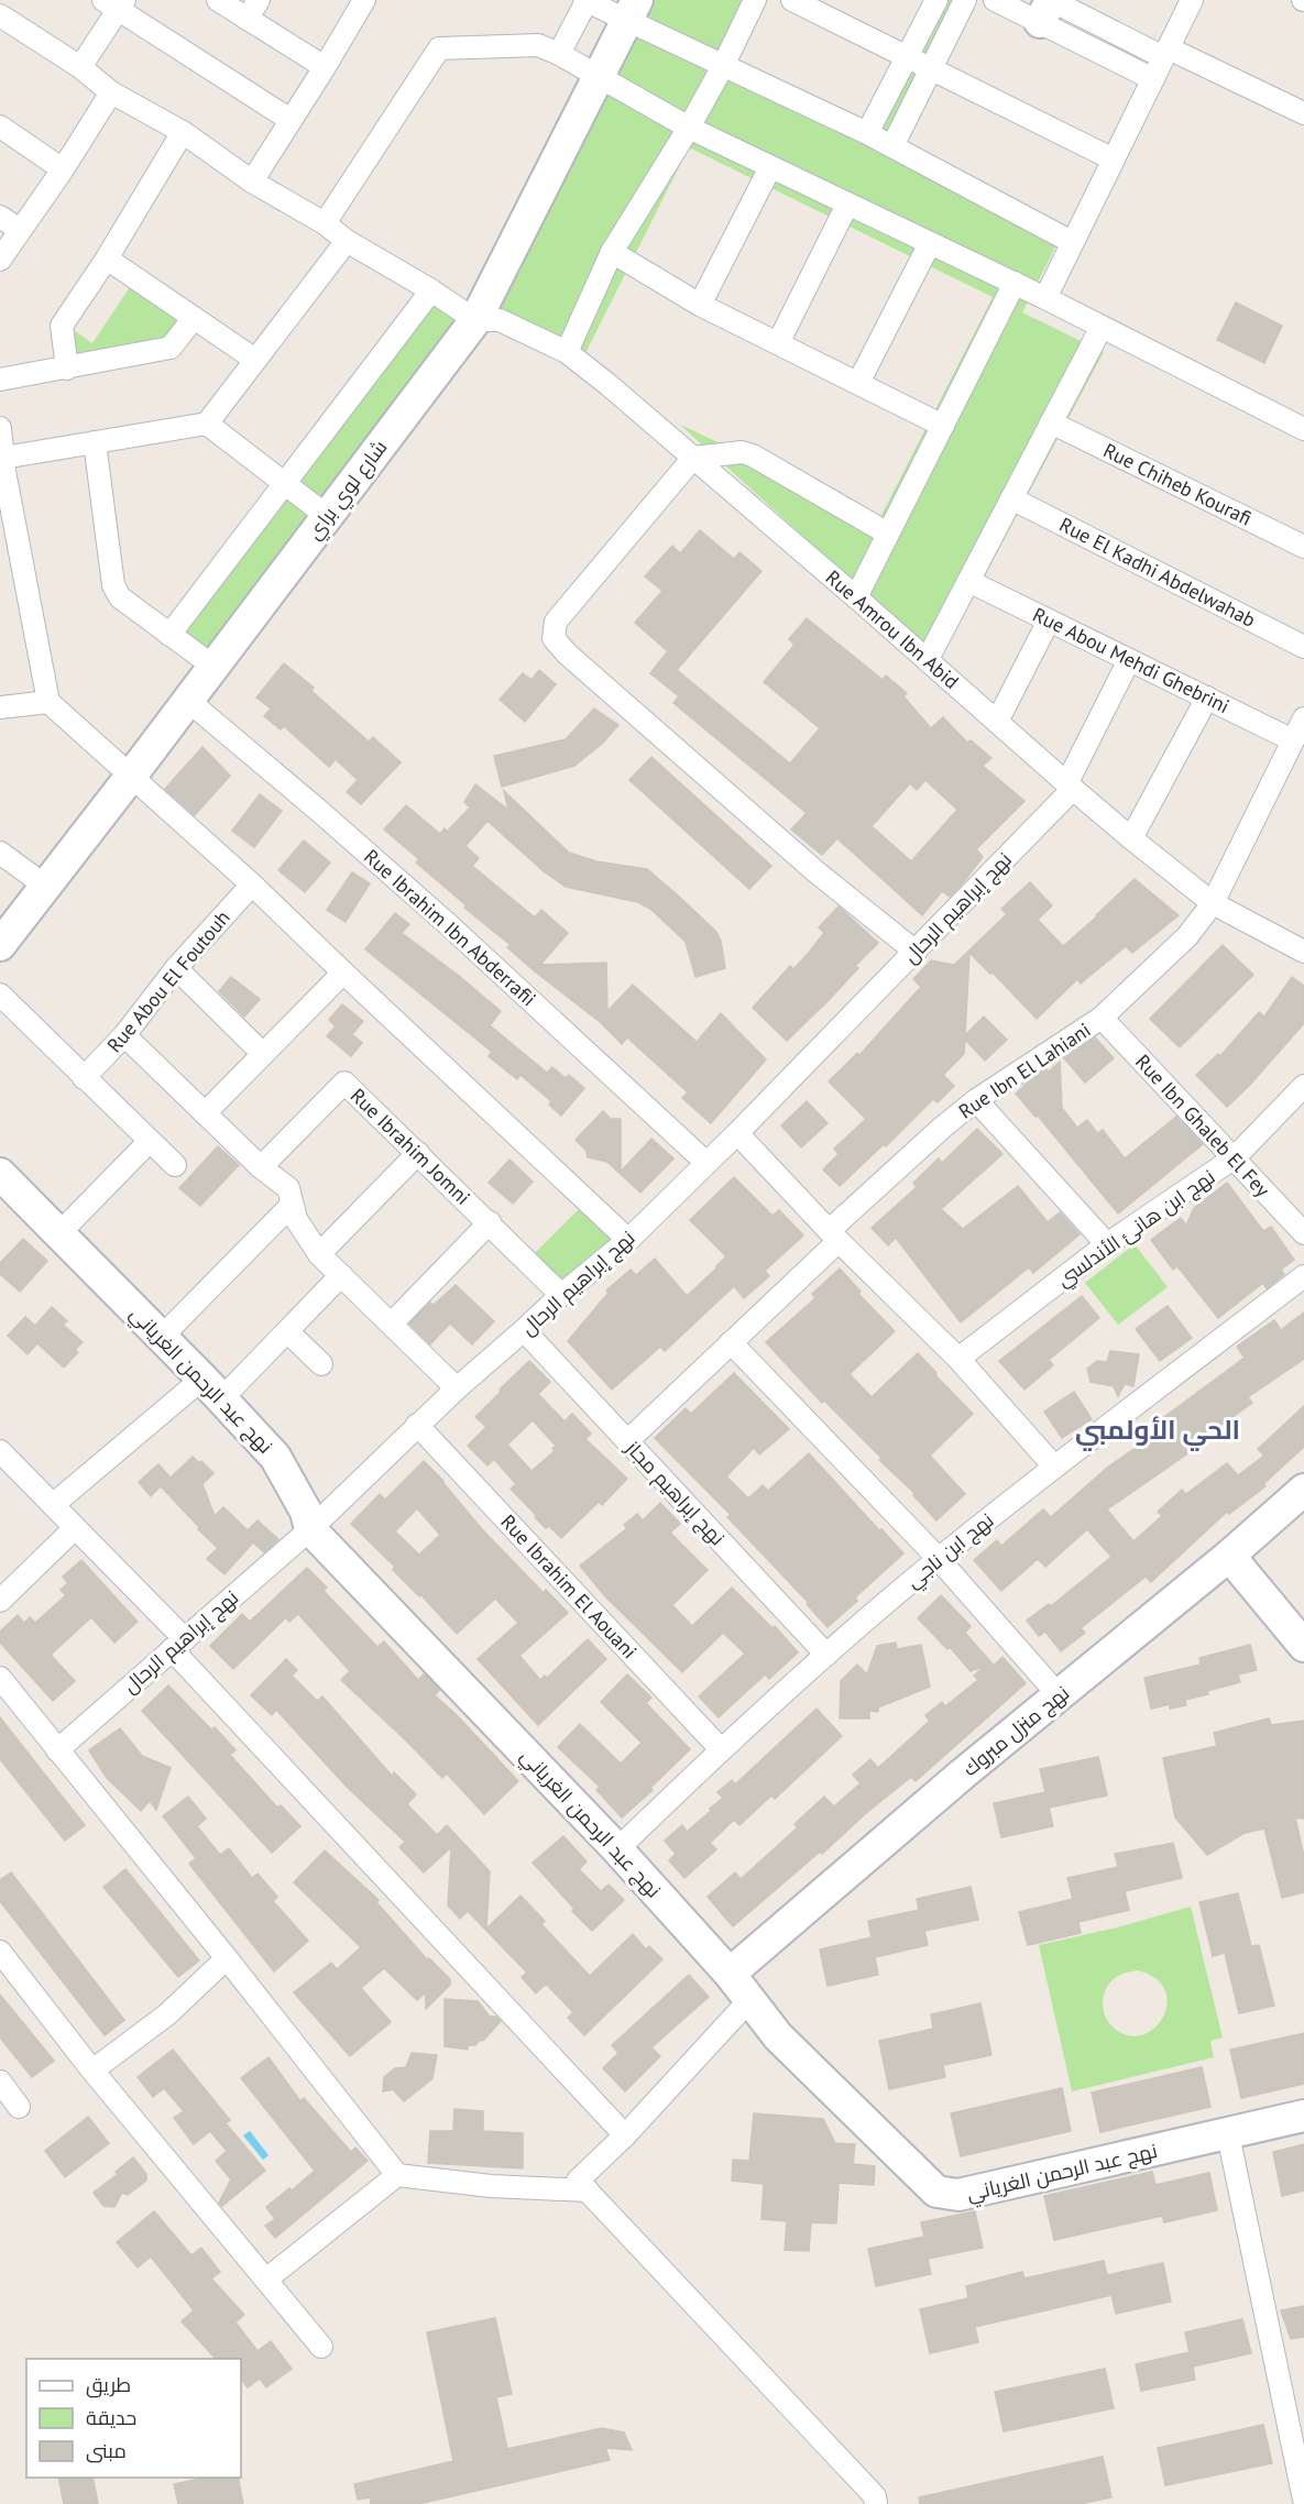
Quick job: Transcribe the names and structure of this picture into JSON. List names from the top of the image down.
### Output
{
  "streets": {
    "street": [
      "Rue Chiheb Kourafi",
      "شارع لوي براي",
      "Rue El Kadhi Abdelwahab",
      "Rue Amrou Ibn Abid",
      "Rue Abou Mehdi Ghebrini",
      "نهج إبراهيم الرحال",
      "Rue Ibrahim Ibn Abderrafii",
      "Rue Abou El Foutouh",
      "Rue Ibn El Lahiani",
      "Rue Ibn Ghaleb El Fey",
      "Rue Ibrahim Jomni",
      "نهج ابن هانئ الأندلسي",
      "نهج عبد الرحمن الغرياني",
      "نهج إبراهيم مجاز",
      "نهج ابن ناجي",
      "Rue Ibrahim El Aouani",
      "نهج منزل مبروك"
    ]
  },
  "crossings": [
    ["شارع لوي براي", "Rue Amrou Ibn Abid"],
    ["شارع لوي براي", "Rue Ibrahim Ibn Abderrafii"],
    ["Rue Amrou Ibn Abid", "نهج إبراهيم الرحال"],
    ["Rue Amrou Ibn Abid", "Rue Ibn El Lahiani"],
    ["Rue Abou Mehdi Ghebrini", "نهج إبراهيم الرحال"],
    ["Rue Abou Mehdi Ghebrini", "Rue Ibn El Lahiani"],
    ["نهج إبراهيم الرحال", "Rue Ibrahim Ibn Abderrafii"],
    ["نهج إبراهيم الرحال", "Rue Ibrahim Jomni"],
    ["نهج إبراهيم الرحال", "نهج عبد الرحمن الغرياني"],
    ["نهج إبراهيم الرحال", "نهج إبراهيم مجاز"],
    ["نهج إبراهيم الرحال", "Rue Ibrahim El Aouani"],
    ["Rue Ibn El Lahiani", "Rue Ibn Ghaleb El Fey"],
    ["Rue Ibn El Lahiani", "نهج إبراهيم مجاز"],
    ["Rue Ibn Ghaleb El Fey", "نهج ابن هانئ الأندلسي"],
    ["نهج عبد الرحمن الغرياني", "نهج ابن ناجي"],
    ["نهج عبد الرحمن الغرياني", "نهج منزل مبروك"],
    ["نهج إبراهيم مجاز", "نهج ابن ناجي"],
    ["نهج ابن ناجي", "Rue Ibrahim El Aouani"]
  ],
  "districts": ["الحي الأولمبي"],
  "legend": ["طريق", "حديقة", "مبنى"]
}
